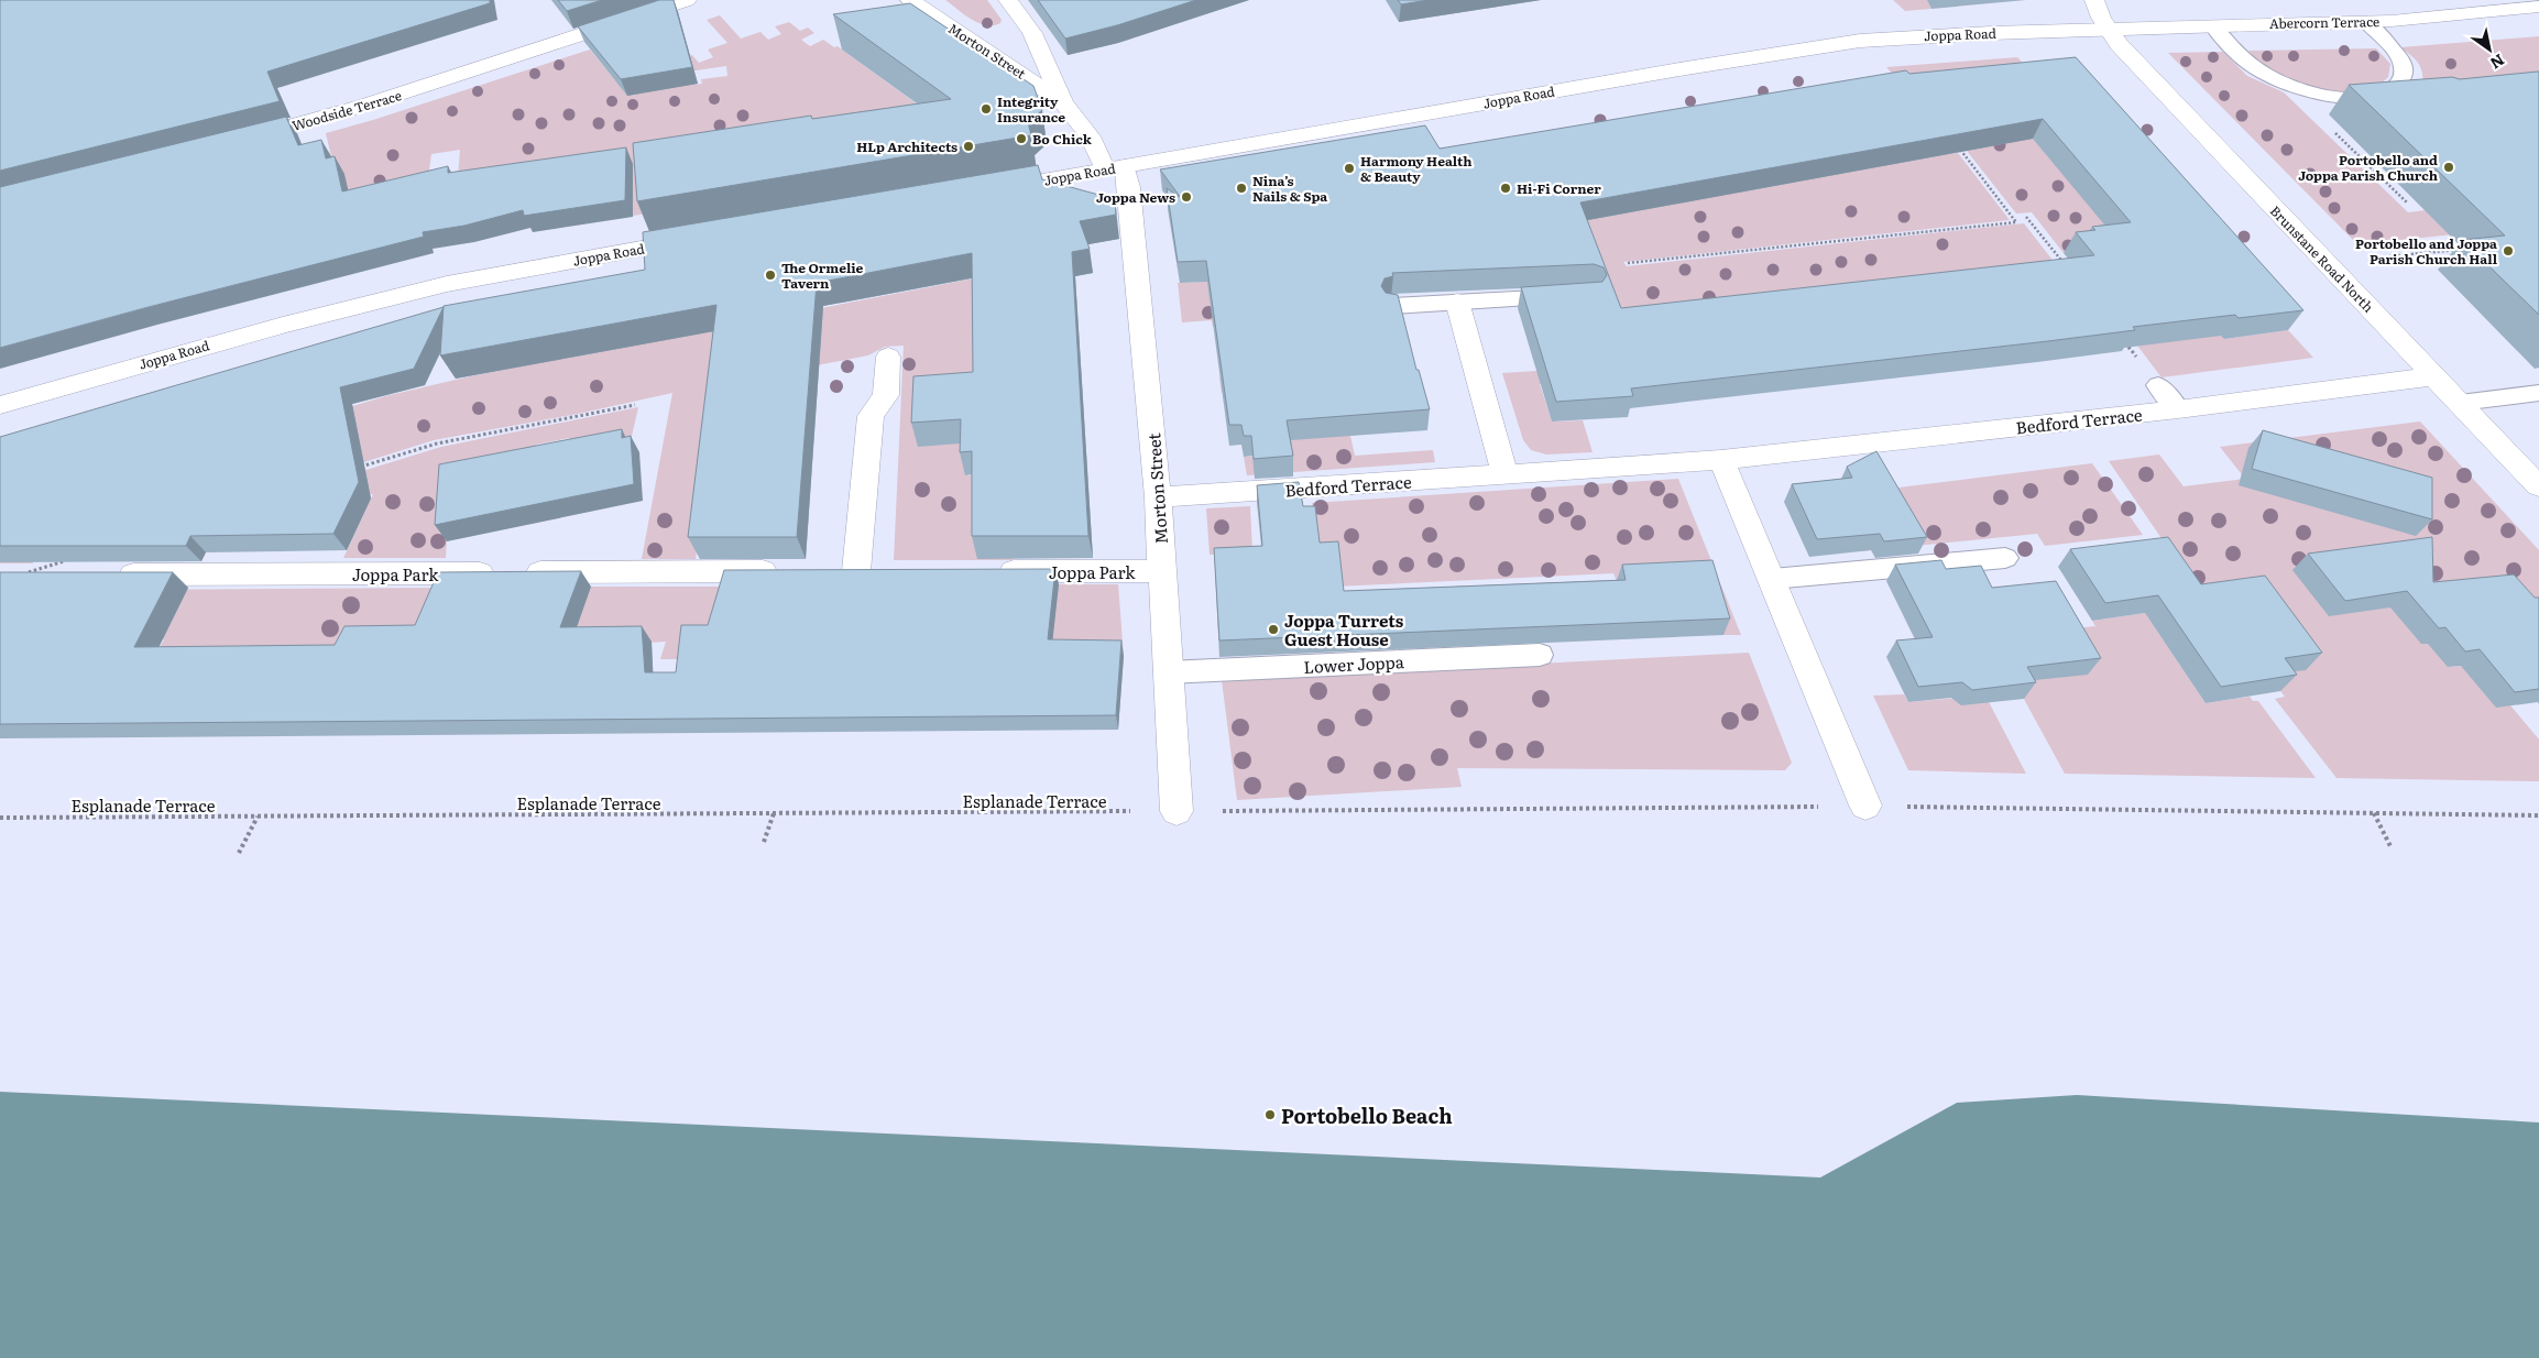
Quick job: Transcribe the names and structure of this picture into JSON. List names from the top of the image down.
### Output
{
  "streets": {
    "street": [
      "Abercorn Terrace",
      "Joppa Road",
      "Morton Street",
      "Woodside Terrace",
      "Brunstane Road North",
      "Bedford Terrace",
      "Joppa Park"
    ],
    "lane": ["Lower Joppa"],
    "path": ["Esplanade Terrace"]
  },
  "crossings": [
    ["Abercorn Terrace", "Joppa Road"],
    ["Abercorn Terrace", "Brunstane Road North"],
    ["Joppa Road", "Morton Street"],
    ["Joppa Road", "Brunstane Road North"],
    ["Morton Street", "Bedford Terrace"],
    ["Morton Street", "Joppa Park"],
    ["Morton Street", "Lower Joppa"],
    ["Morton Street", "Esplanade Terrace"],
    ["Brunstane Road North", "Bedford Terrace"]
  ],
  "places": [
    "Integrity Insurance",
    "Bo Chick",
    "HLp Architects",
    "Portobello and Joppa Parish Church",
    "Harmony Health & Beauty",
    "Nina’s Nails & Spa",
    "Hi-Fi Corner",
    "Joppa News",
    "Portobello and Joppa Parish Church Hall",
    "The Ormelie Tavern",
    "Joppa Turrets Guest House",
    "Portobello Beach"
  ],
  "north": "bottom right"
}
